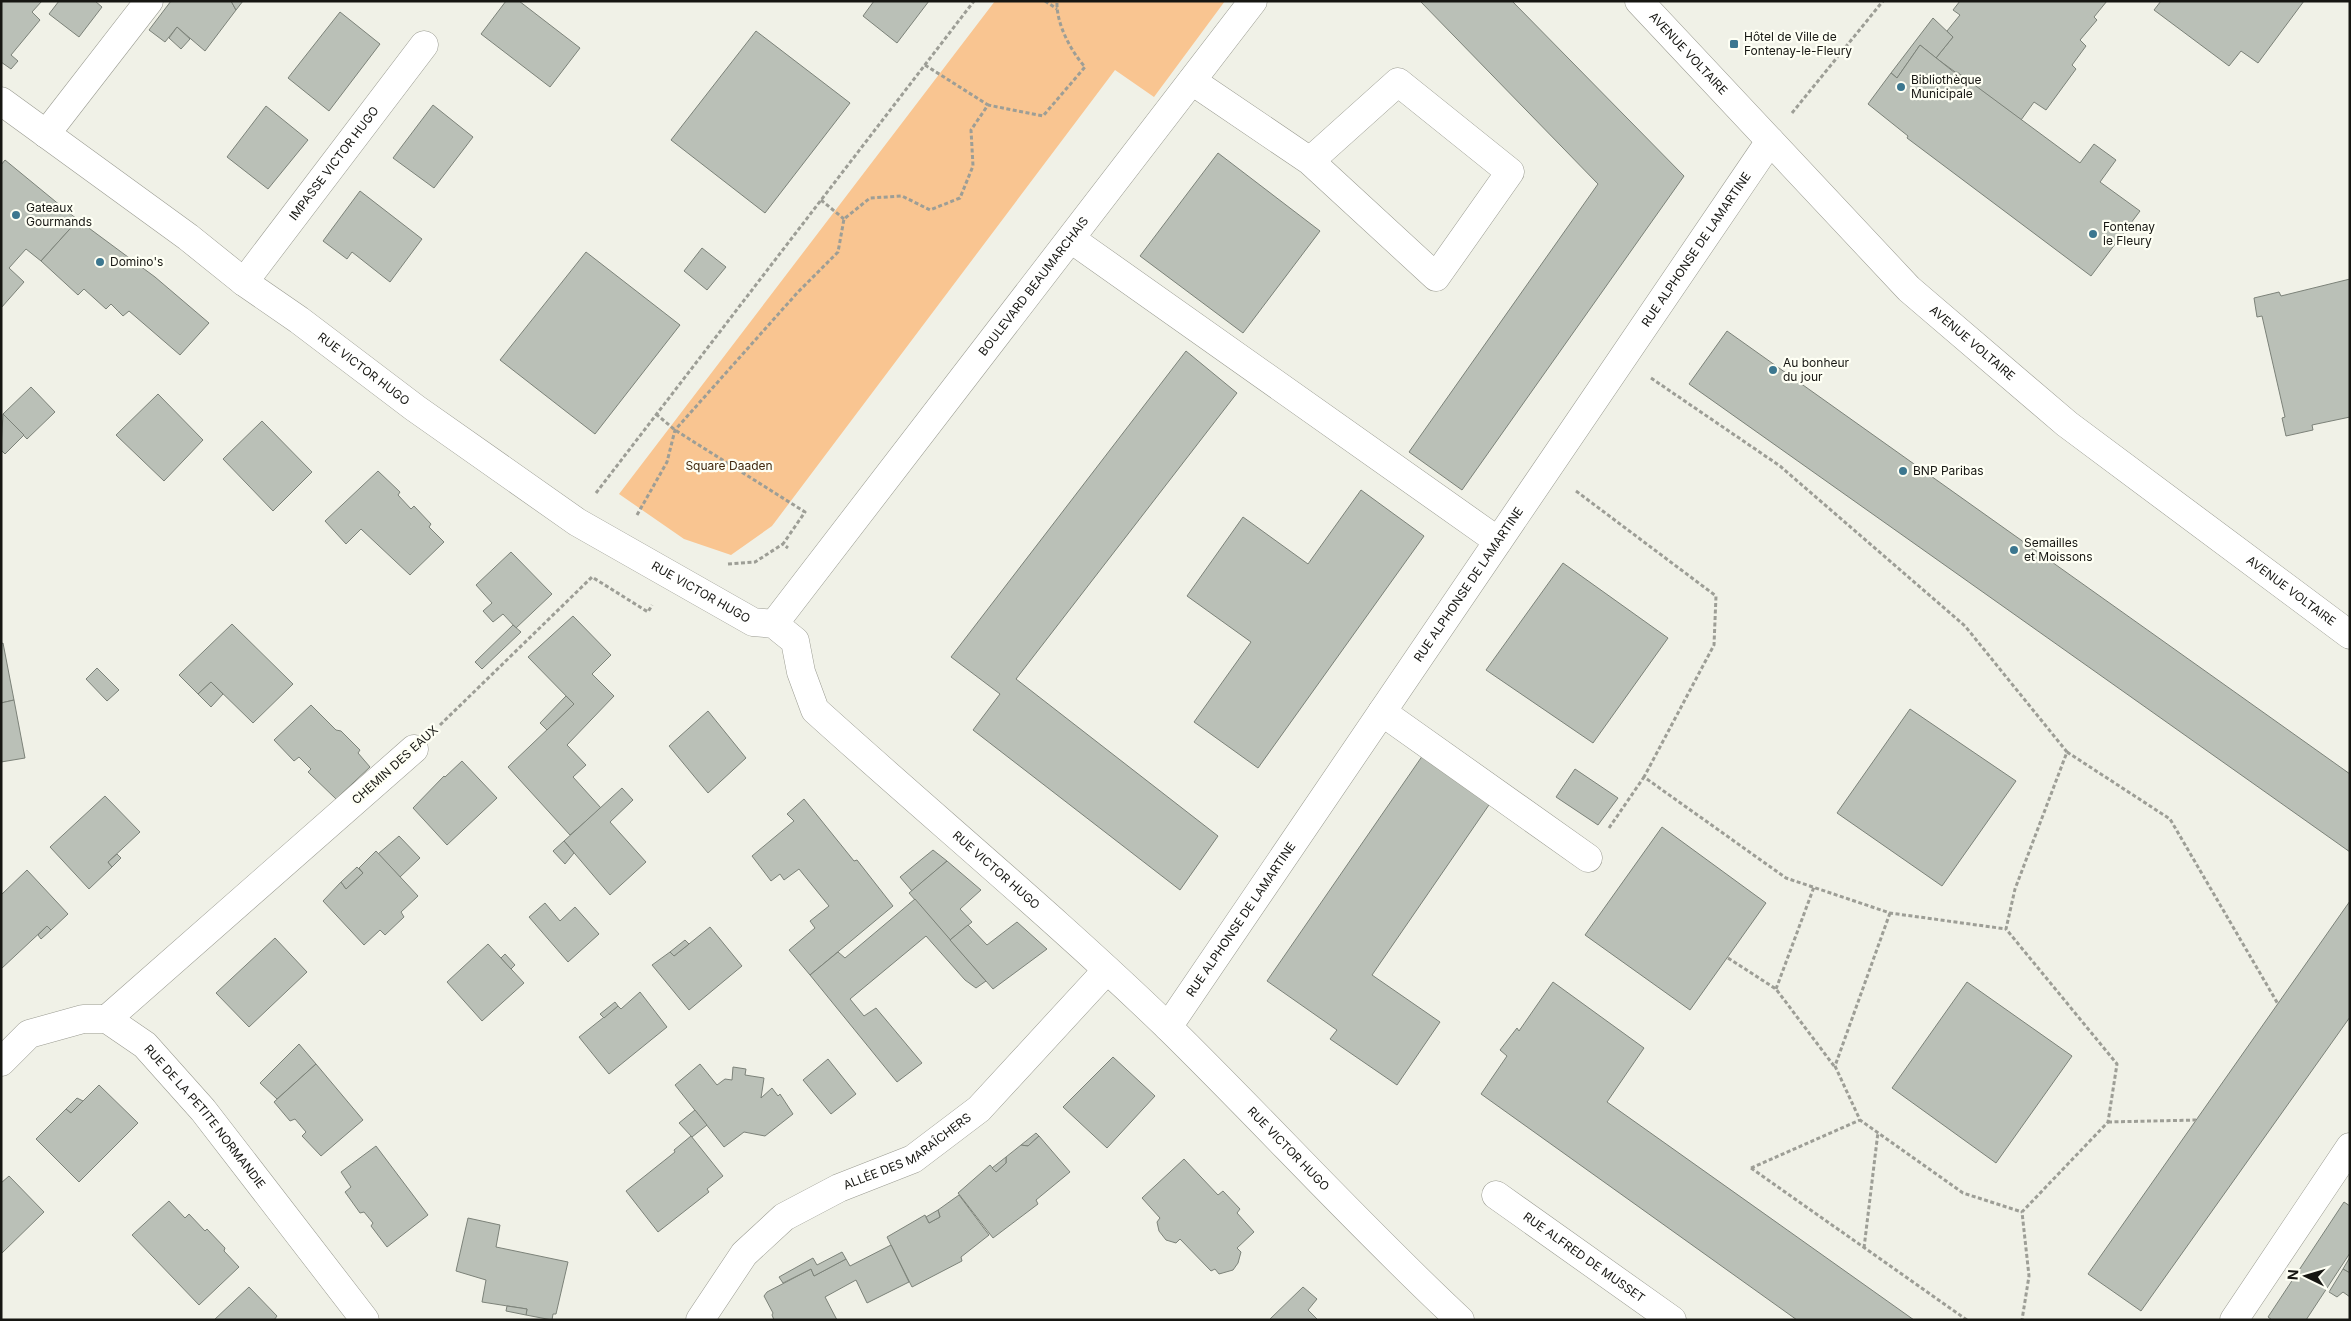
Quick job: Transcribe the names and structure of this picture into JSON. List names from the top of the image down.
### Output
{
  "streets": {
    "street": [
      "AVENUE VOLTAIRE",
      "IMPASSE VICTOR HUGO",
      "RUE ALPHONSE DE LAMARTINE",
      "BOULEVARD BEAUMARCHAIS",
      "RUE VICTOR HUGO",
      "CHEMIN DES EAUX",
      "RUE DE LA PETITE NORMANDIE",
      "ALLÉE DES MARAÎCHERS",
      "RUE ALFRED DE MUSSET"
    ]
  },
  "crossings": [
    ["AVENUE VOLTAIRE", "RUE ALPHONSE DE LAMARTINE"],
    ["IMPASSE VICTOR HUGO", "RUE VICTOR HUGO"],
    ["RUE ALPHONSE DE LAMARTINE", "RUE VICTOR HUGO"],
    ["BOULEVARD BEAUMARCHAIS", "RUE VICTOR HUGO"],
    ["RUE VICTOR HUGO", "CHEMIN DES EAUX"],
    ["RUE VICTOR HUGO", "ALLÉE DES MARAÎCHERS"],
    ["CHEMIN DES EAUX", "RUE DE LA PETITE NORMANDIE"]
  ],
  "parks": ["Square Daaden"],
  "places": {
    "transit": ["Hôtel de Ville de Fontenay-le-Fleury"],
    "other": [
      "Bibliothèque Municipale",
      "Gateaux Gourmands",
      "Fontenay le Fleury",
      "Domino's",
      "Au bonheur du jour",
      "BNP Paribas",
      "Semailles et Moissons"
    ]
  },
  "north": "left"
}
